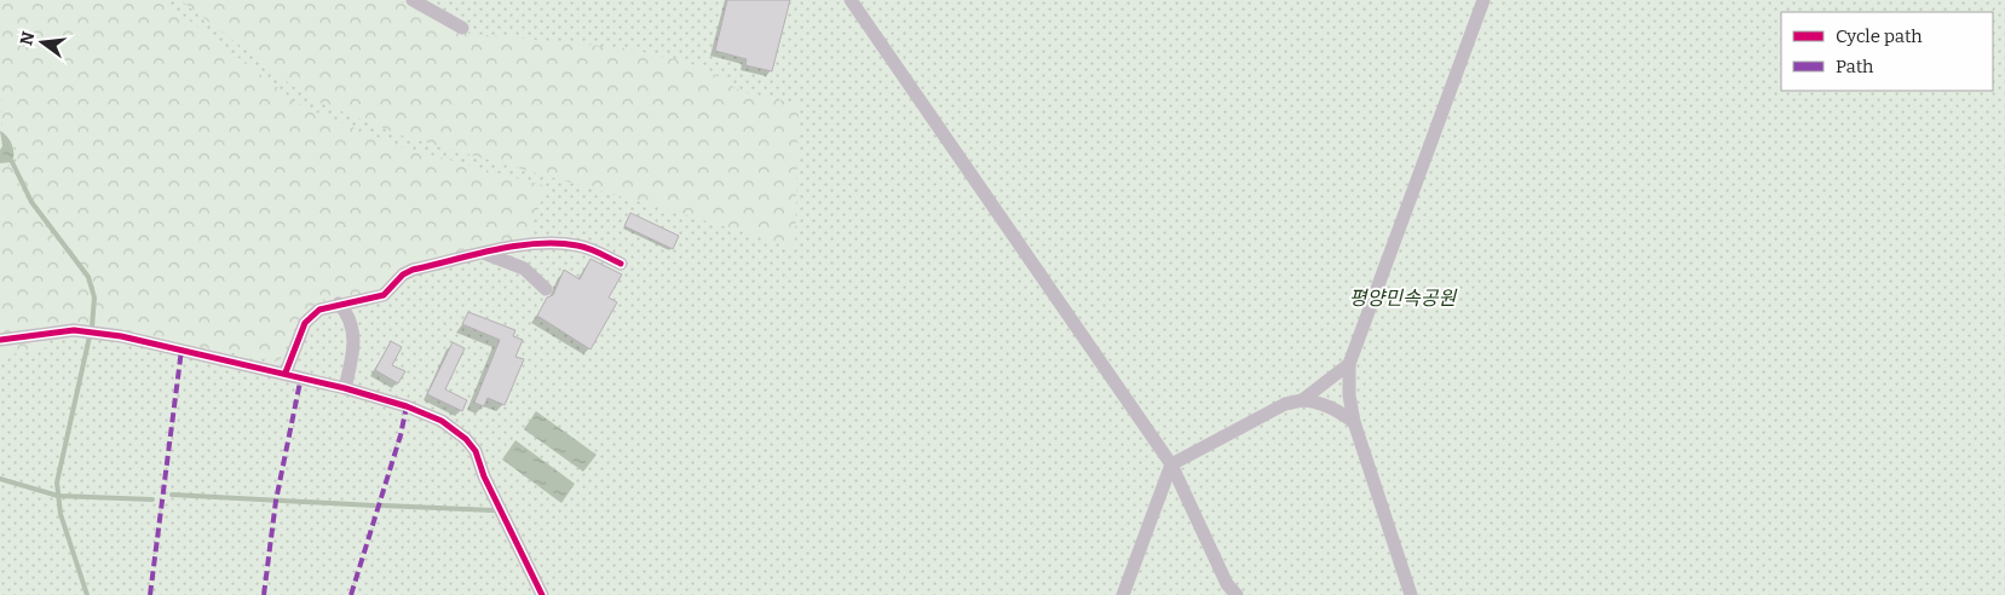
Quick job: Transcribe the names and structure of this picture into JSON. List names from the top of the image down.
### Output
{
  "parks": ["평양민속공원"],
  "legend": ["Cycle path", "Path"],
  "north": "left"
}
